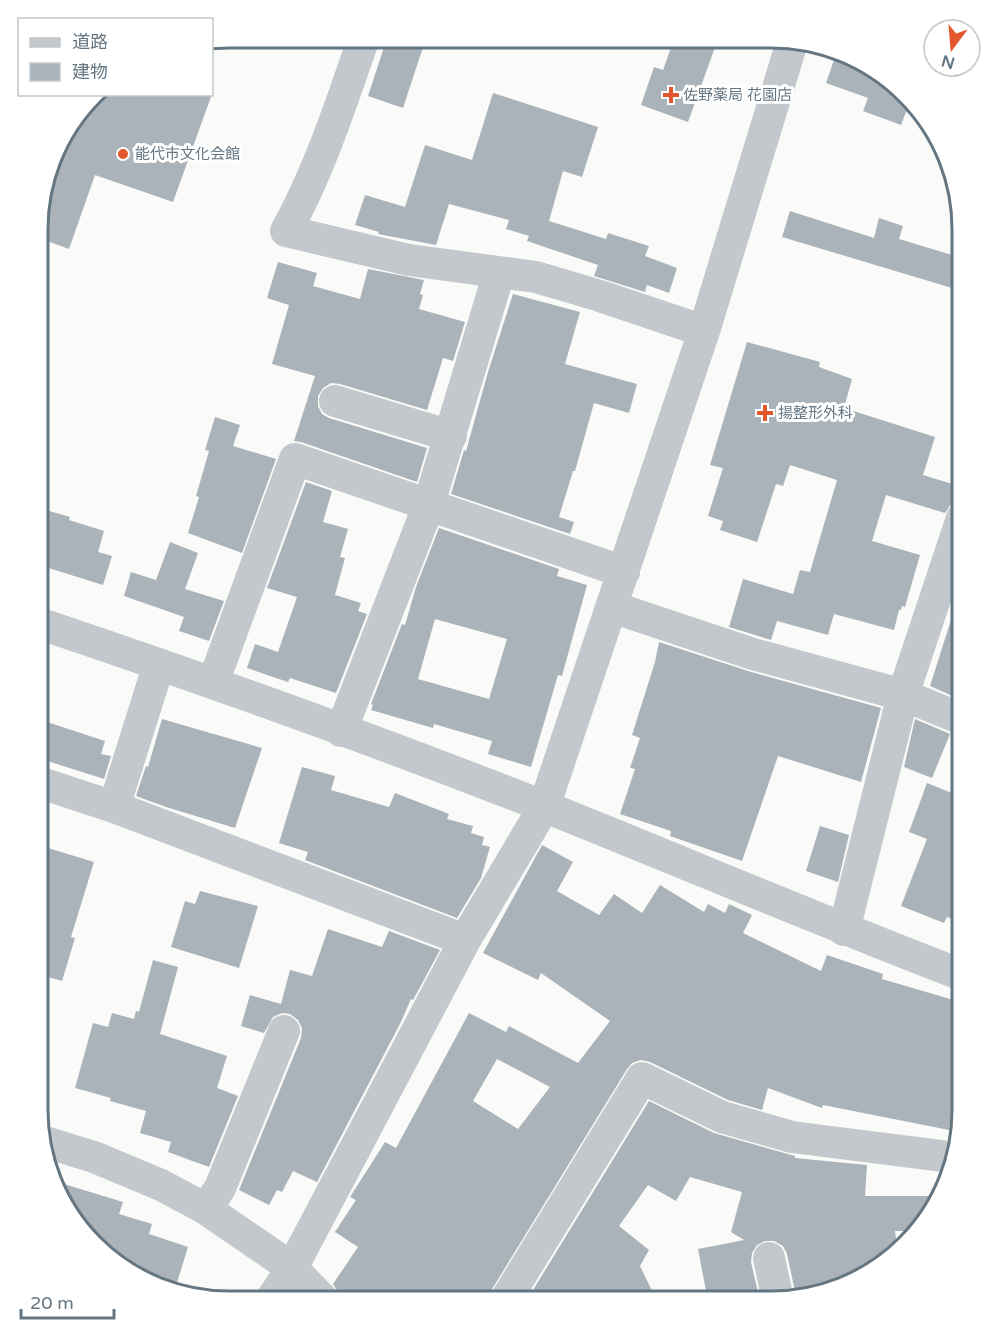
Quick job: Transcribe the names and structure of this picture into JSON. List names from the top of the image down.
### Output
{
  "places": {
    "health": ["佐野薬局 花園店", "揚整形外科"],
    "other": ["能代市文化会館"]
  },
  "legend": ["道路", "建物"],
  "scale_bar": "20 m",
  "north": "bottom"
}
